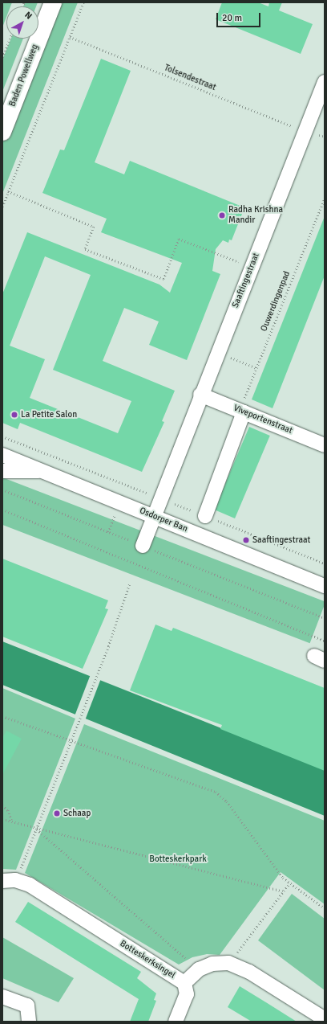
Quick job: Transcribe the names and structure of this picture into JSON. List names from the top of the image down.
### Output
{
  "streets": {
    "main road": ["Baden Powellweg"],
    "street": [
      "Saaftingestraat",
      "Viveportenstraat",
      "Osdorper Ban",
      "Botteskerksingel"
    ],
    "path": ["Tolsendestraat", "Ouwerdingenpad"]
  },
  "crossings": [
    ["Tolsendestraat", "Saaftingestraat"],
    ["Saaftingestraat", "Viveportenstraat"],
    ["Saaftingestraat", "Osdorper Ban"],
    ["Ouwerdingenpad", "Viveportenstraat"]
  ],
  "parks": ["Botteskerkpark"],
  "places": [
    "Radha Krishna Mandir",
    "La Petite Salon",
    "Saaftingestraat",
    "Schaap"
  ],
  "scale_bar": "20 m",
  "north": "top right"
}
